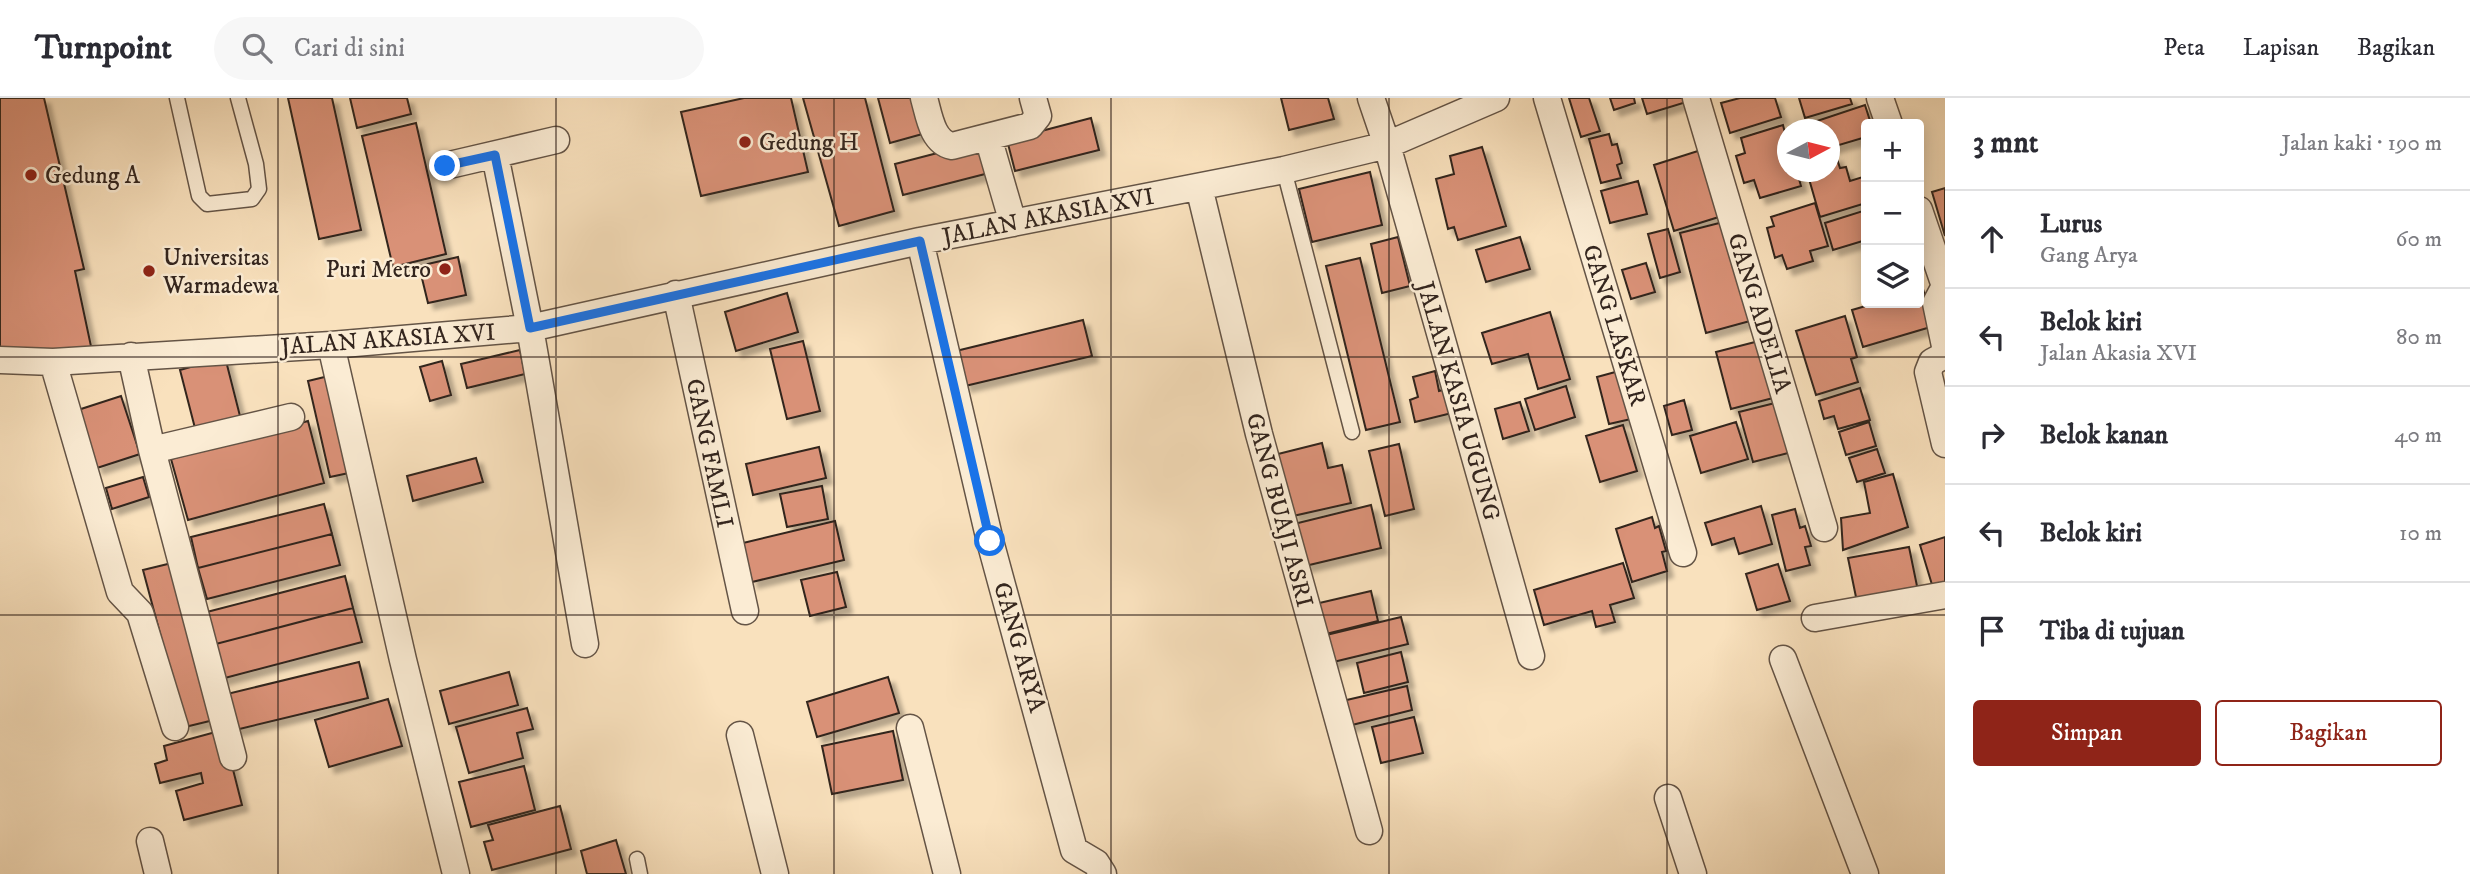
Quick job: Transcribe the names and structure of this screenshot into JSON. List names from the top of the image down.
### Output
{
  "streets": {
    "street": [
      "JALAN AKASIA XVI",
      "GANG ADELIA",
      "GANG LASKAR",
      "JALAN KASIA UGUNG",
      "GANG FAMLI",
      "GANG BUAJI ASRI",
      "GANG ARYA"
    ]
  },
  "crossings": [
    ["JALAN AKASIA XVI", "JALAN KASIA UGUNG"],
    ["JALAN AKASIA XVI", "GANG FAMLI"],
    ["JALAN AKASIA XVI", "GANG BUAJI ASRI"],
    ["JALAN AKASIA XVI", "GANG ARYA"]
  ],
  "places": [
    "Gedung H",
    "Gedung A",
    "Puri Metro",
    "Universitas Warmadewa"
  ],
  "north": "right",
  "page": {
    "header": "Turnpoint",
    "search": "Cari di sini",
    "nav": ["Peta", "Lapisan", "Bagikan"],
    "heading": ["3 mnt", "Jalan kaki · 190 m"],
    "map_buttons": ["+", "−"],
    "list": [
      ["Lurus", "Gang Arya", "60 m"],
      ["Belok kiri", "Jalan Akasia XVI", "80 m"],
      ["Belok kanan", "40 m"],
      ["Belok kiri", "10 m"],
      "Tiba di tujuan"
    ],
    "buttons": ["Simpan", "Bagikan"]
  }
}
